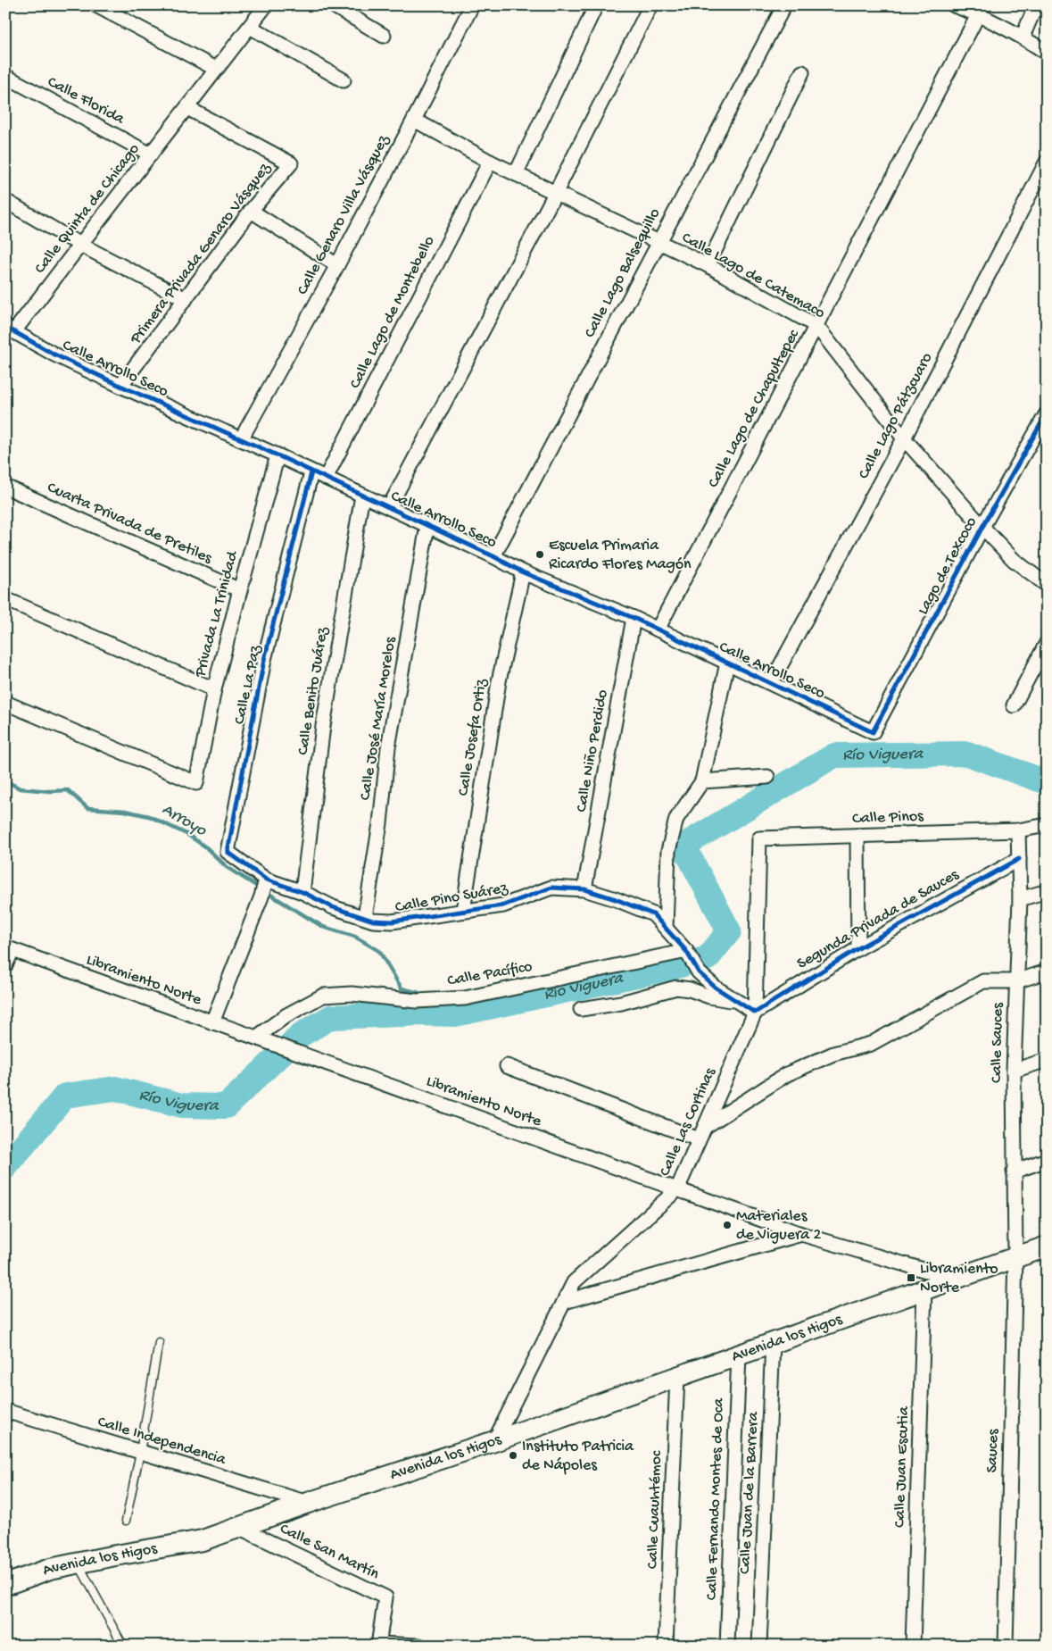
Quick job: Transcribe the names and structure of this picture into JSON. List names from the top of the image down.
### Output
{
  "streets": {
    "street": [
      "Calle Florida",
      "Calle Quinta de Chicago",
      "Calle Genaro Villa Vásquez",
      "Primera Privada Genaro Vásquez",
      "Calle Lago Balsequillo",
      "Calle Lago de Catemaco",
      "Calle Lago de Montebello",
      "Calle Arrollo Seco",
      "Calle Lago de Chapultepec",
      "Calle Lago Pátzcuaro",
      "Cuarta Privada de Pretiles",
      "Lago de Texcoco",
      "Privada La Trinidad",
      "Calle La Paz",
      "Calle Benito Juárez",
      "Calle José María Morelos",
      "Calle Josefa Ortiz",
      "Calle Niño Perdido",
      "Calle Pinos",
      "Calle Pino Suárez",
      "Segunda Privada de Sauces",
      "Calle Pacífico",
      "Libramiento Norte",
      "Calle Sauces",
      "Calle Las Cortinas",
      "Avenida los Higos",
      "Calle Independencia",
      "Sauces",
      "Calle Juan Escutia",
      "Calle Juan de la Barrera",
      "Calle Fernando Montes de Oca",
      "Calle Cuauhtémoc",
      "Calle San Martín"
    ]
  },
  "crossings": [
    ["Calle Florida", "Calle Quinta de Chicago"],
    ["Calle Quinta de Chicago", "Primera Privada Genaro Vásquez"],
    ["Calle Quinta de Chicago", "Calle Arrollo Seco"],
    ["Calle Genaro Villa Vásquez", "Calle Lago de Catemaco"],
    ["Calle Genaro Villa Vásquez", "Calle Arrollo Seco"],
    ["Primera Privada Genaro Vásquez", "Calle Arrollo Seco"],
    ["Calle Lago Balsequillo", "Calle Lago de Catemaco"],
    ["Calle Lago Balsequillo", "Calle Arrollo Seco"],
    ["Calle Lago de Catemaco", "Calle Lago de Montebello"],
    ["Calle Lago de Catemaco", "Calle Lago de Chapultepec"],
    ["Calle Lago de Catemaco", "Calle Lago Pátzcuaro"],
    ["Calle Lago de Catemaco", "Lago de Texcoco"],
    ["Calle Lago de Montebello", "Calle Arrollo Seco"],
    ["Calle Arrollo Seco", "Calle Lago de Chapultepec"],
    ["Calle Arrollo Seco", "Calle Lago Pátzcuaro"],
    ["Calle Arrollo Seco", "Lago de Texcoco"],
    ["Calle Arrollo Seco", "Privada La Trinidad"],
    ["Calle Arrollo Seco", "Calle La Paz"],
    ["Calle Arrollo Seco", "Calle Benito Juárez"],
    ["Calle Arrollo Seco", "Calle José María Morelos"],
    ["Calle Arrollo Seco", "Calle Josefa Ortiz"],
    ["Calle Arrollo Seco", "Calle Niño Perdido"],
    ["Cuarta Privada de Pretiles", "Privada La Trinidad"],
    ["Calle La Paz", "Calle Pino Suárez"],
    ["Calle Benito Juárez", "Calle Pino Suárez"],
    ["Calle José María Morelos", "Calle Pino Suárez"],
    ["Calle Josefa Ortiz", "Calle Pino Suárez"],
    ["Calle Niño Perdido", "Calle Pino Suárez"],
    ["Calle Pinos", "Calle Sauces"],
    ["Calle Pinos", "Calle Las Cortinas"],
    ["Calle Pino Suárez", "Segunda Privada de Sauces"],
    ["Calle Pino Suárez", "Calle Pacífico"],
    ["Calle Pino Suárez", "Calle Las Cortinas"],
    ["Segunda Privada de Sauces", "Calle Sauces"],
    ["Segunda Privada de Sauces", "Calle Las Cortinas"],
    ["Calle Pacífico", "Libramiento Norte"],
    ["Libramiento Norte", "Calle Las Cortinas"],
    ["Libramiento Norte", "Avenida los Higos"],
    ["Calle Sauces", "Avenida los Higos"],
    ["Calle Sauces", "Sauces"],
    ["Calle Las Cortinas", "Avenida los Higos"],
    ["Avenida los Higos", "Calle Independencia"],
    ["Avenida los Higos", "Sauces"],
    ["Avenida los Higos", "Calle Juan Escutia"],
    ["Avenida los Higos", "Calle Juan de la Barrera"],
    ["Avenida los Higos", "Calle Fernando Montes de Oca"],
    ["Avenida los Higos", "Calle Cuauhtémoc"],
    ["Avenida los Higos", "Calle San Martín"]
  ],
  "water": ["Río Viguera", "Arroyo"],
  "places": {
    "other": ["Escuela Primaria Ricardo Flores Magón", "Materiales de Viguera 2", "Instituto Patricia de Nápoles"],
    "transit": ["Libramiento Norte"]
  }
}
